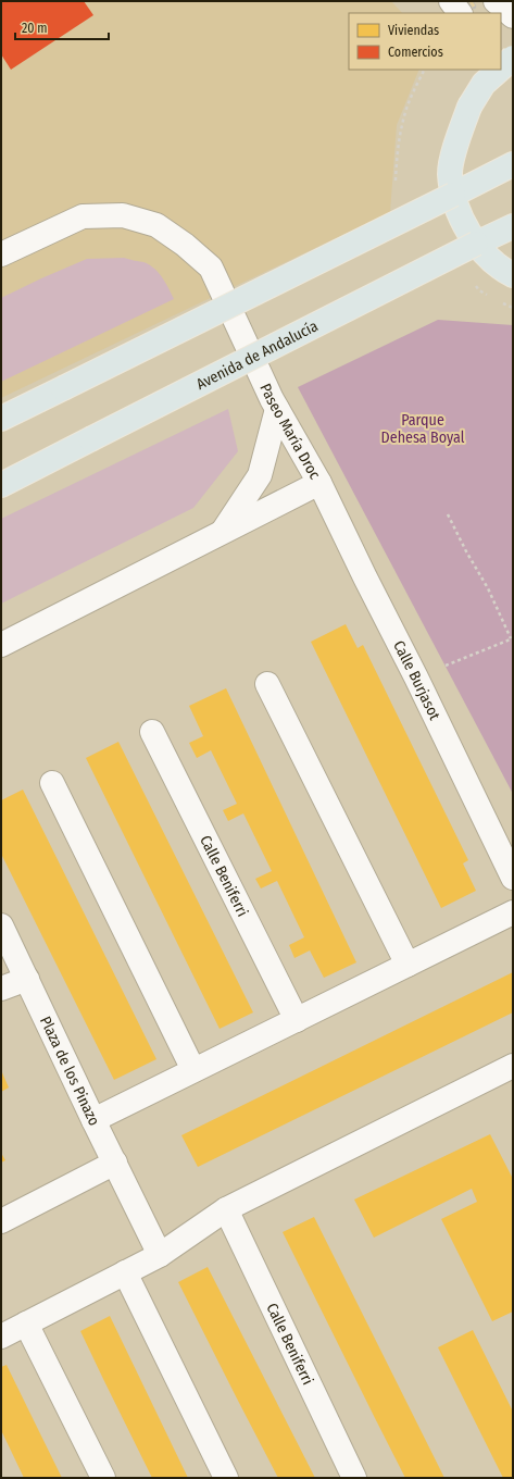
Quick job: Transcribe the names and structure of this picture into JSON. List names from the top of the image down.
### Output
{
  "streets": {
    "main road": ["Avenida de Andalucía"],
    "street": [
      "Paseo María Droc",
      "Calle Burjasot",
      "Calle Beniferri",
      "Plaza de los Pinazo"
    ]
  },
  "crossings": [
    ["Paseo María Droc", "Calle Burjasot"]
  ],
  "parks": ["Parque Dehesa Boyal"],
  "legend": ["Viviendas", "Comercios"],
  "scale_bar": "20 m"
}
